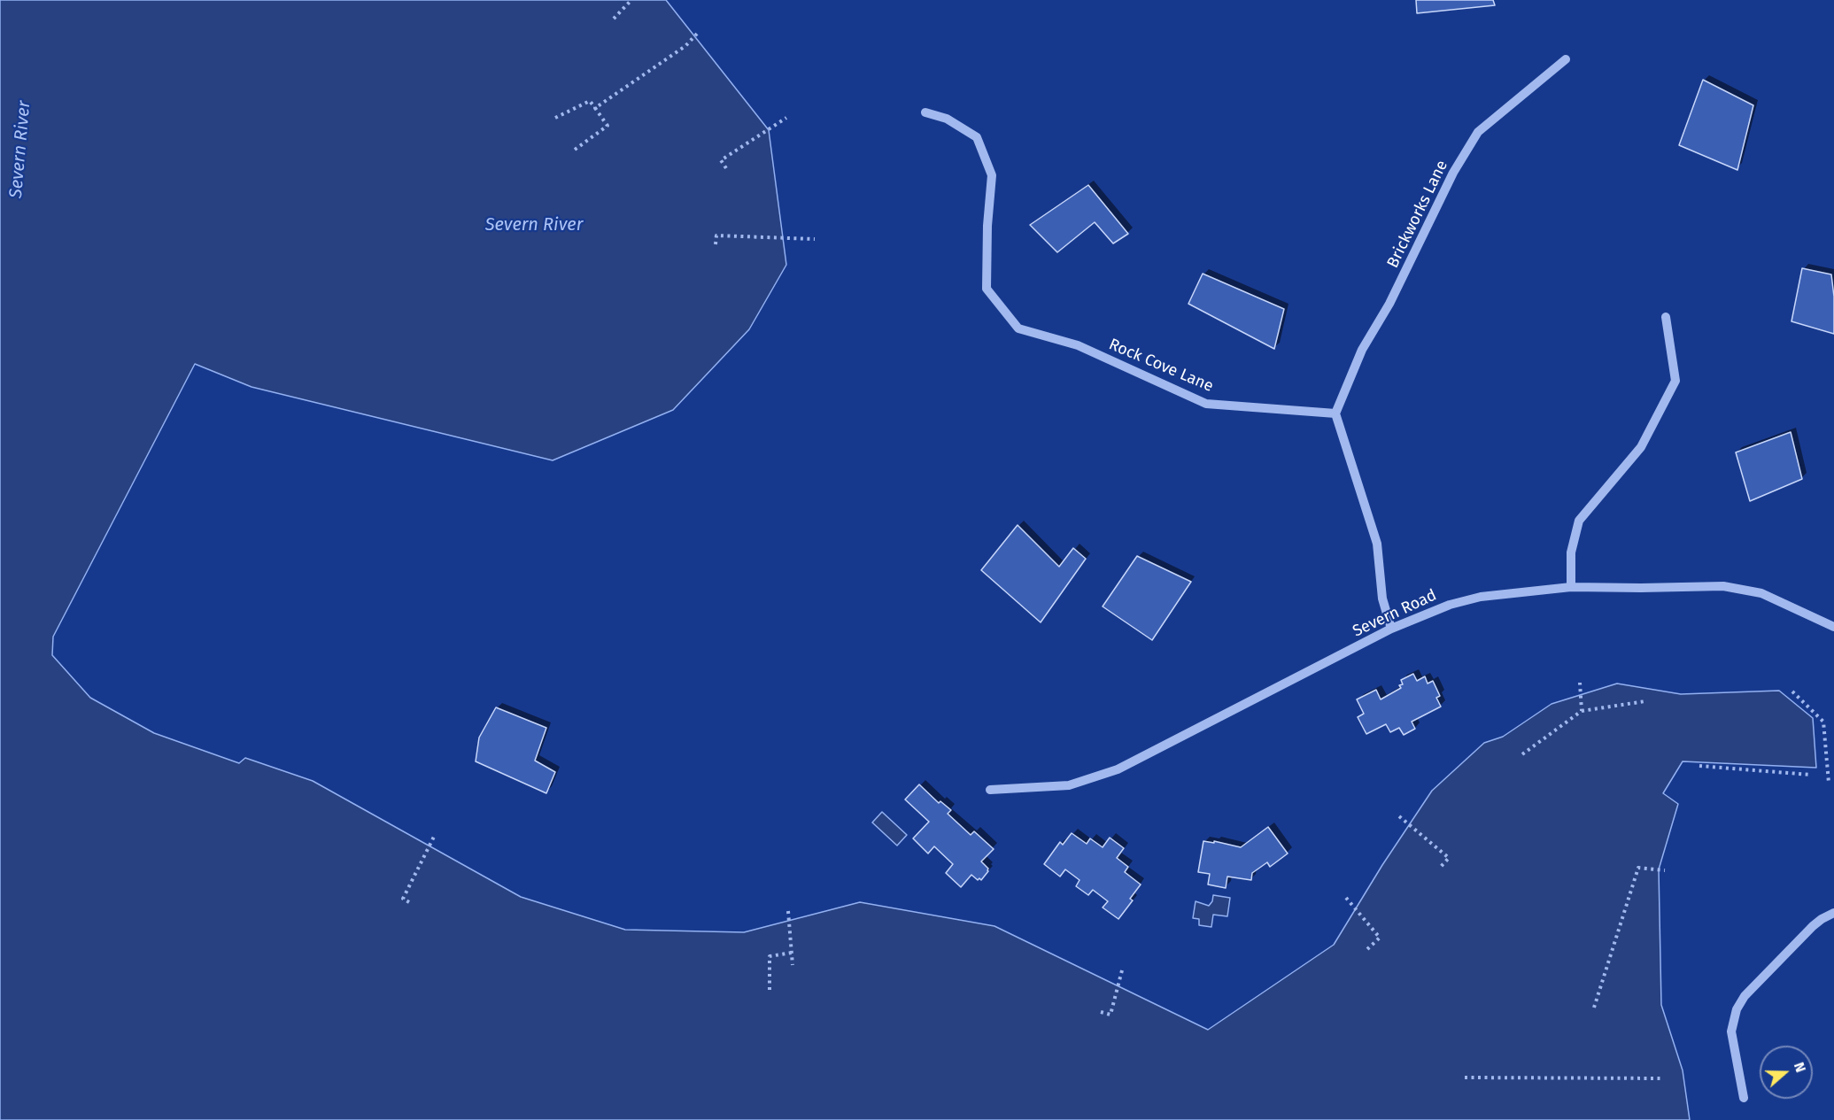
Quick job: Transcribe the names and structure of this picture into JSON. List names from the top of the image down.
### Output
{
  "streets": {
    "street": ["Brickworks Lane", "Rock Cove Lane", "Severn Road"]
  },
  "crossings": [
    ["Brickworks Lane", "Rock Cove Lane"]
  ],
  "water": ["Severn River"],
  "north": "right"
}
